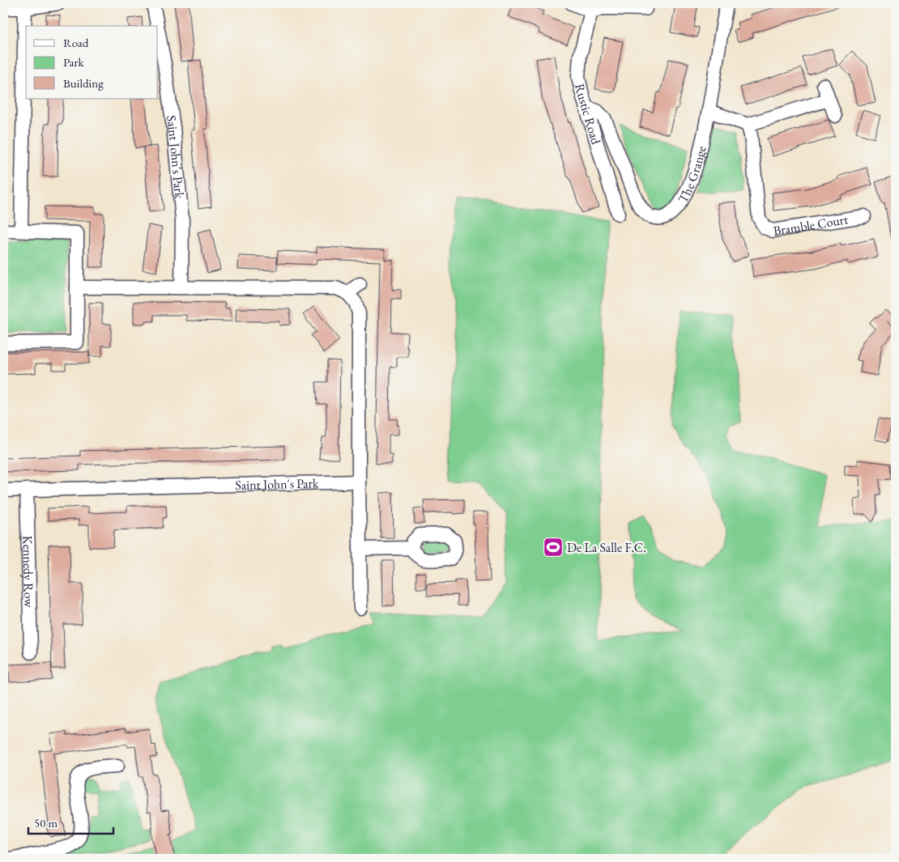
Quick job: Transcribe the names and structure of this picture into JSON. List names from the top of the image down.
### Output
{
  "streets": {
    "street": [
      "Rustic Road",
      "Saint John's Park",
      "The Grange",
      "Bramble Court",
      "Kennedy Row"
    ]
  },
  "crossings": [
    ["Rustic Road", "The Grange"],
    ["Saint John's Park", "Kennedy Row"]
  ],
  "places": {
    "sports": ["De La Salle F.C."]
  },
  "legend": ["Road", "Park", "Building"],
  "scale_bar": "50 m"
}
